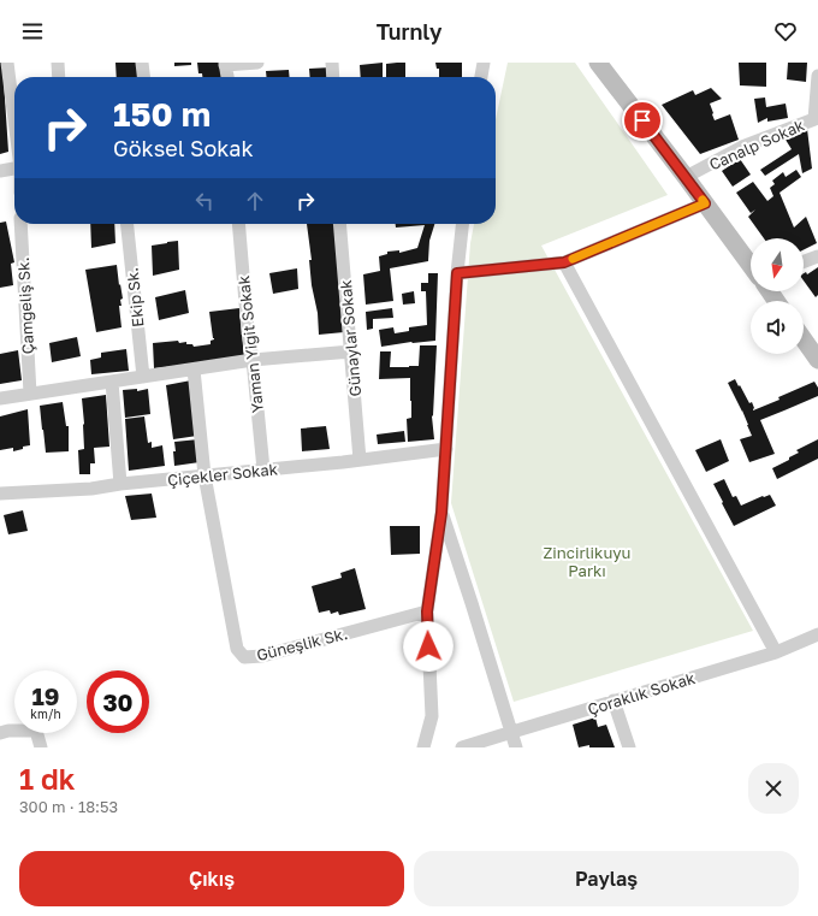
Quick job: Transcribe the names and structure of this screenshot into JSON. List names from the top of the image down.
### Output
{
  "streets": {
    "street": [
      "Canalp Sokak",
      "Ekip Sk.",
      "Çamgeliş Sk.",
      "Günaylar Sokak",
      "Yaman Yiğit Sokak",
      "Çiçekler Sokak",
      "Güneşlik Sk.",
      "Çoraklık Sokak"
    ]
  },
  "crossings": [
    ["Günaylar Sokak", "Çiçekler Sokak"],
    ["Yaman Yiğit Sokak", "Çiçekler Sokak"],
    ["Çiçekler Sokak", "Güneşlik Sk."]
  ],
  "parks": ["Zincirlikuyu Parkı"],
  "north": "bottom",
  "page": {
    "header": "Turnly",
    "turn": ["150 m", "Göksel Sokak"],
    "speed": "19 km/h",
    "limit": "30",
    "heading": ["1 dk", "300 m · 18:53"],
    "buttons": ["Çıkış", "Paylaş"]
  }
}
